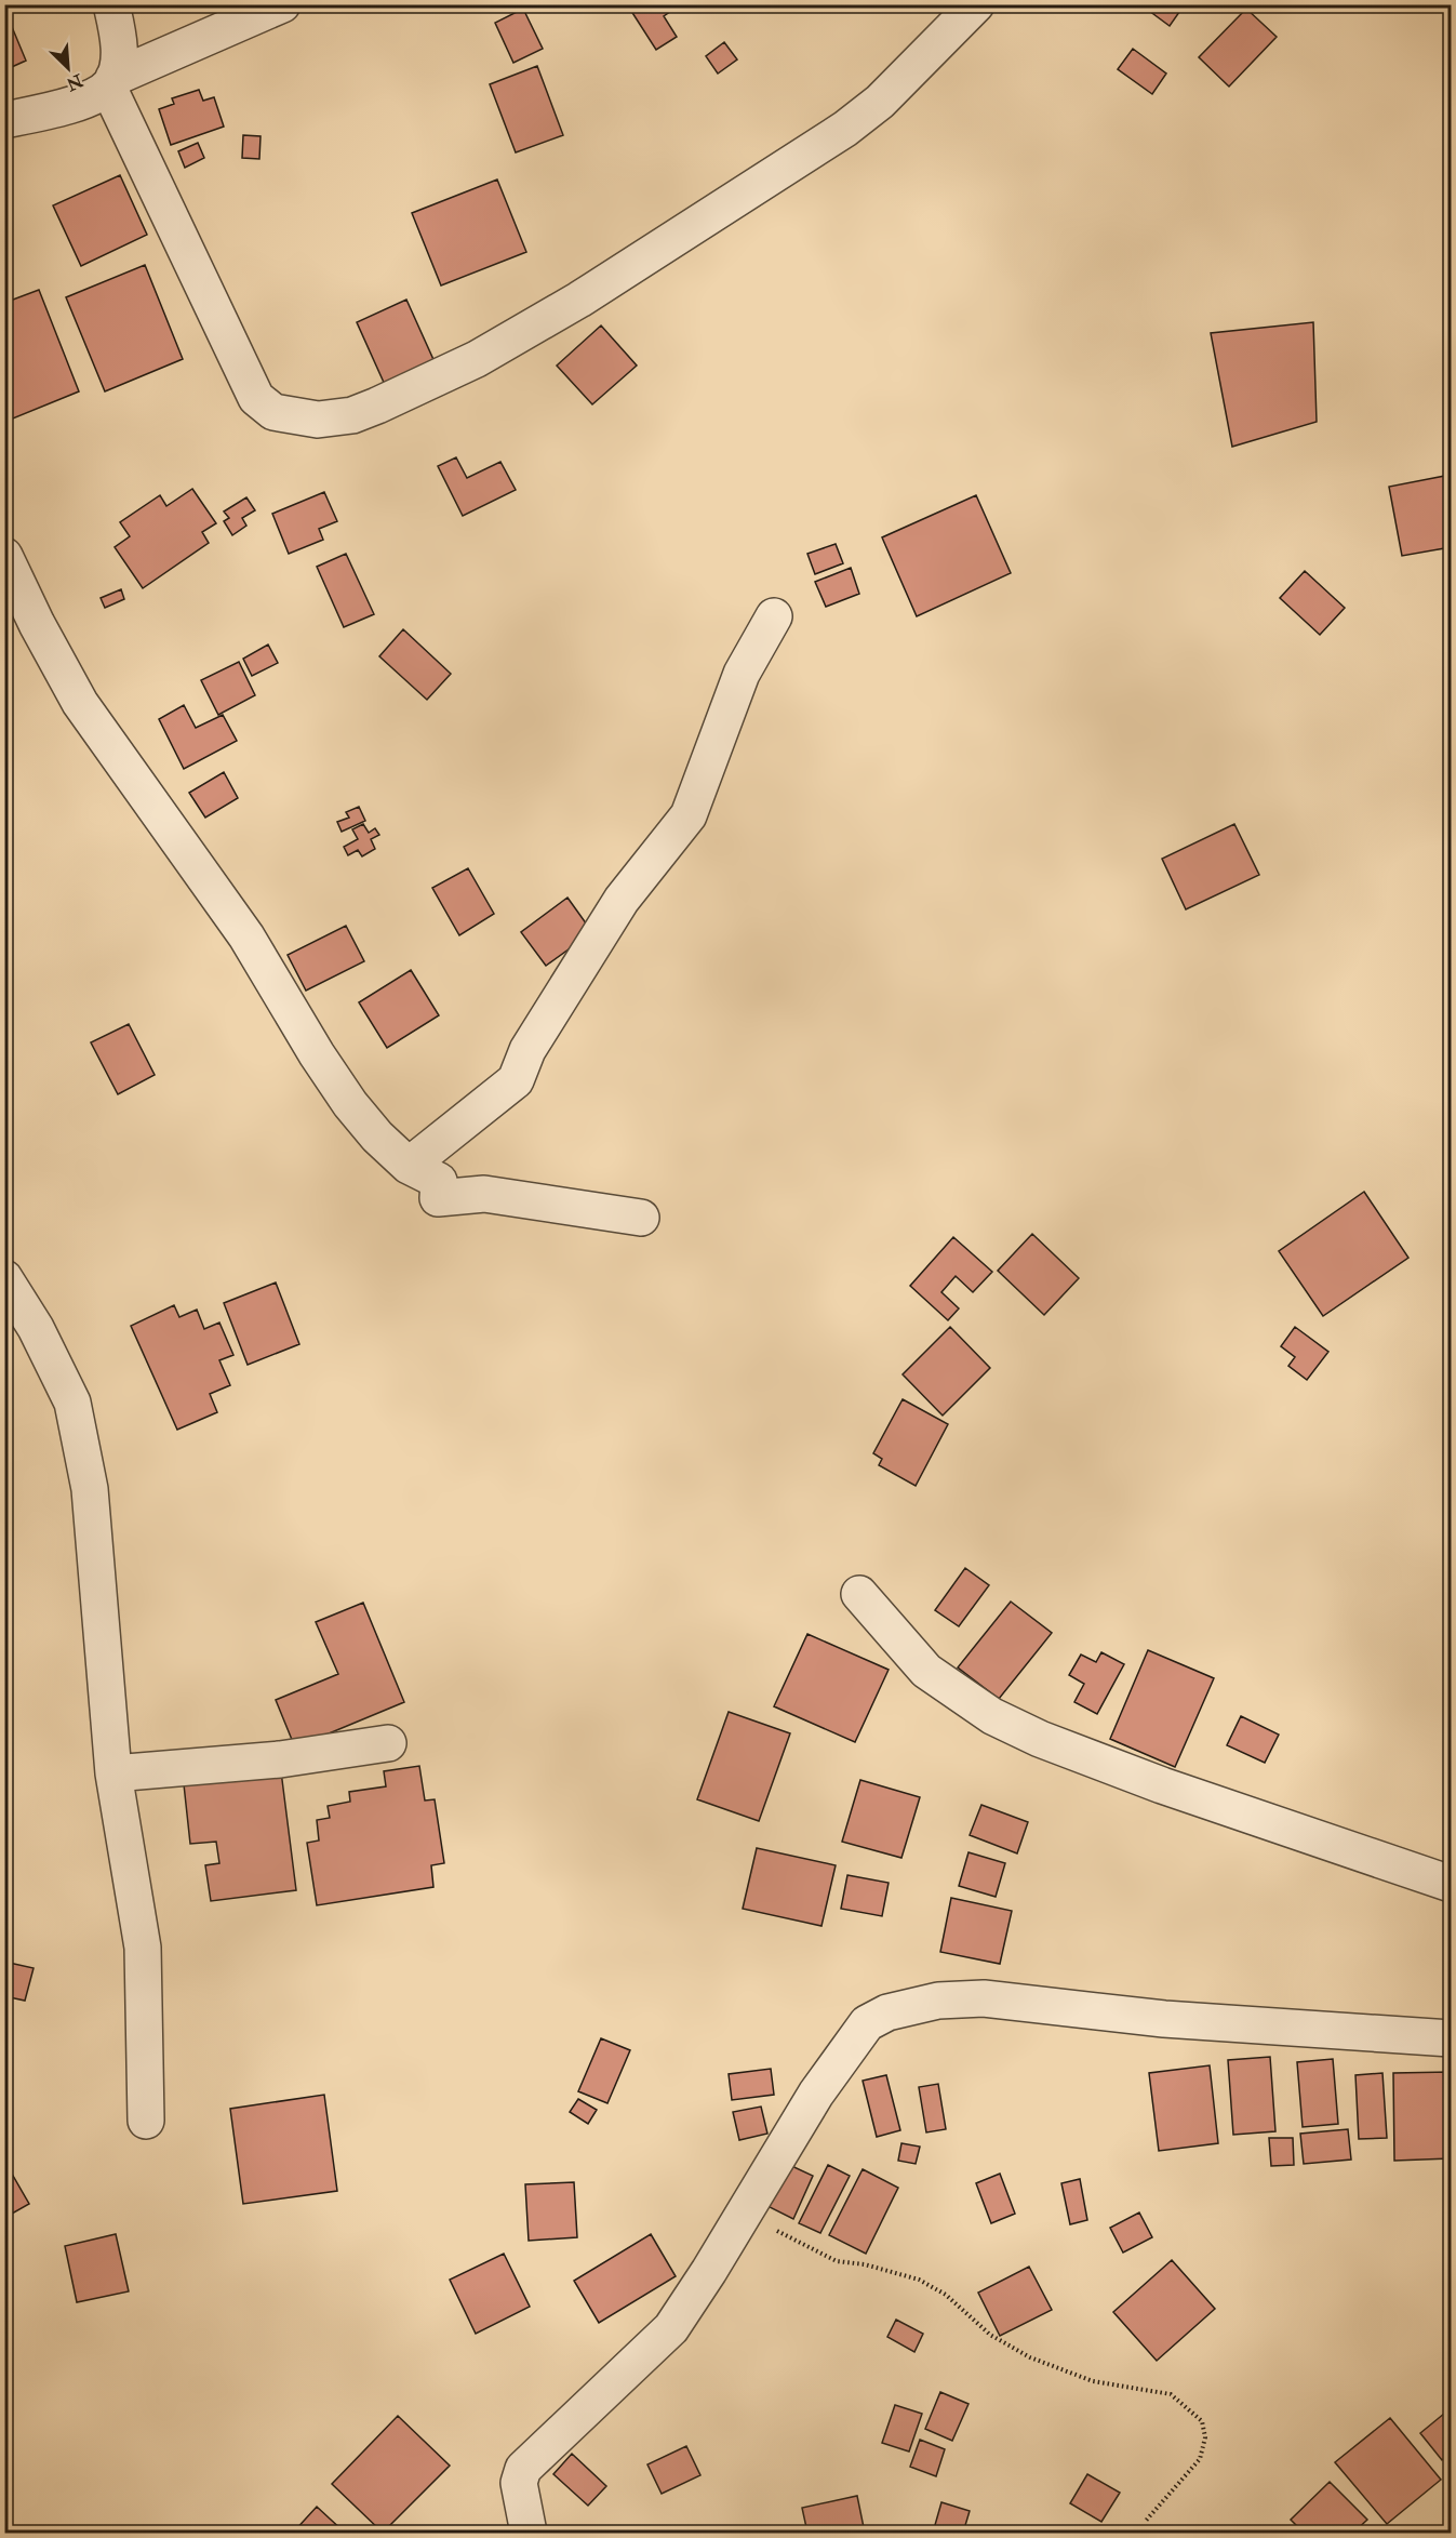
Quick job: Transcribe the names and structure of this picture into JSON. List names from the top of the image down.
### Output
{
  "north": "bottom right"
}
